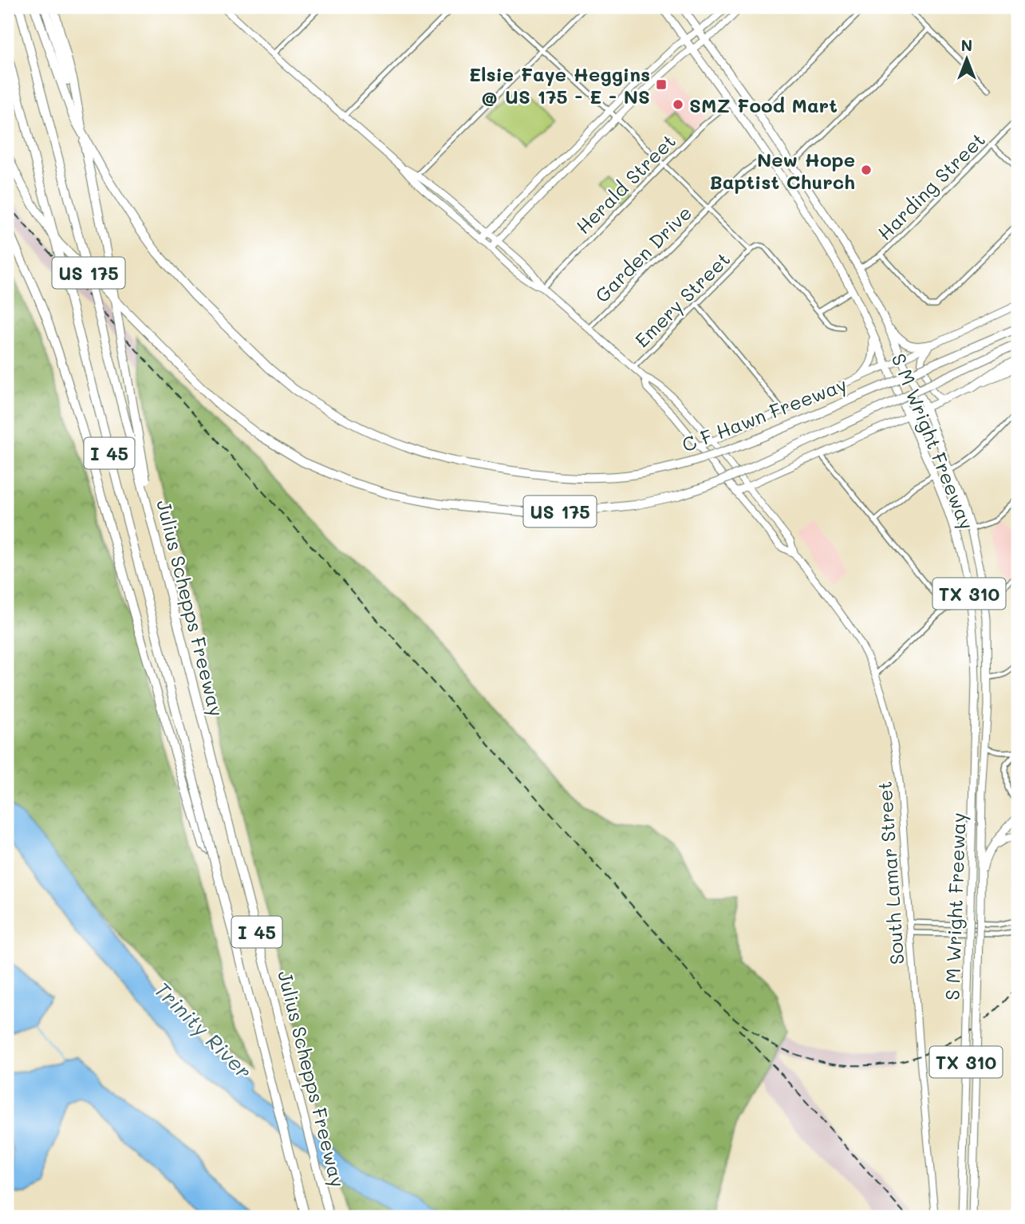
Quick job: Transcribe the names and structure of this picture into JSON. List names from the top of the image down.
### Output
{
  "streets": {
    "highway": [
      "US 175",
      "C F Hawn Freeway",
      "I 45",
      "Julius Schepps Freeway"
    ],
    "main road": ["S M Wright Freeway", "TX 310", "South Lamar Street"],
    "street": [
      "Herald Street",
      "Harding Street",
      "Garden Drive",
      "Emery Street"
    ]
  },
  "crossings": [
    ["Herald Street", "S M Wright Freeway"],
    ["Herald Street", "South Lamar Street"],
    ["Harding Street", "S M Wright Freeway"],
    ["Garden Drive", "S M Wright Freeway"],
    ["Garden Drive", "South Lamar Street"],
    ["Emery Street", "South Lamar Street"],
    ["C F Hawn Freeway", "S M Wright Freeway"],
    ["C F Hawn Freeway", "South Lamar Street"]
  ],
  "water": ["Trinity River"],
  "places": {
    "transit": ["Elsie Faye Heggins @ US 175 - E - NS"],
    "other": ["SMZ Food Mart", "New Hope Baptist Church"]
  },
  "north": "top"
}
